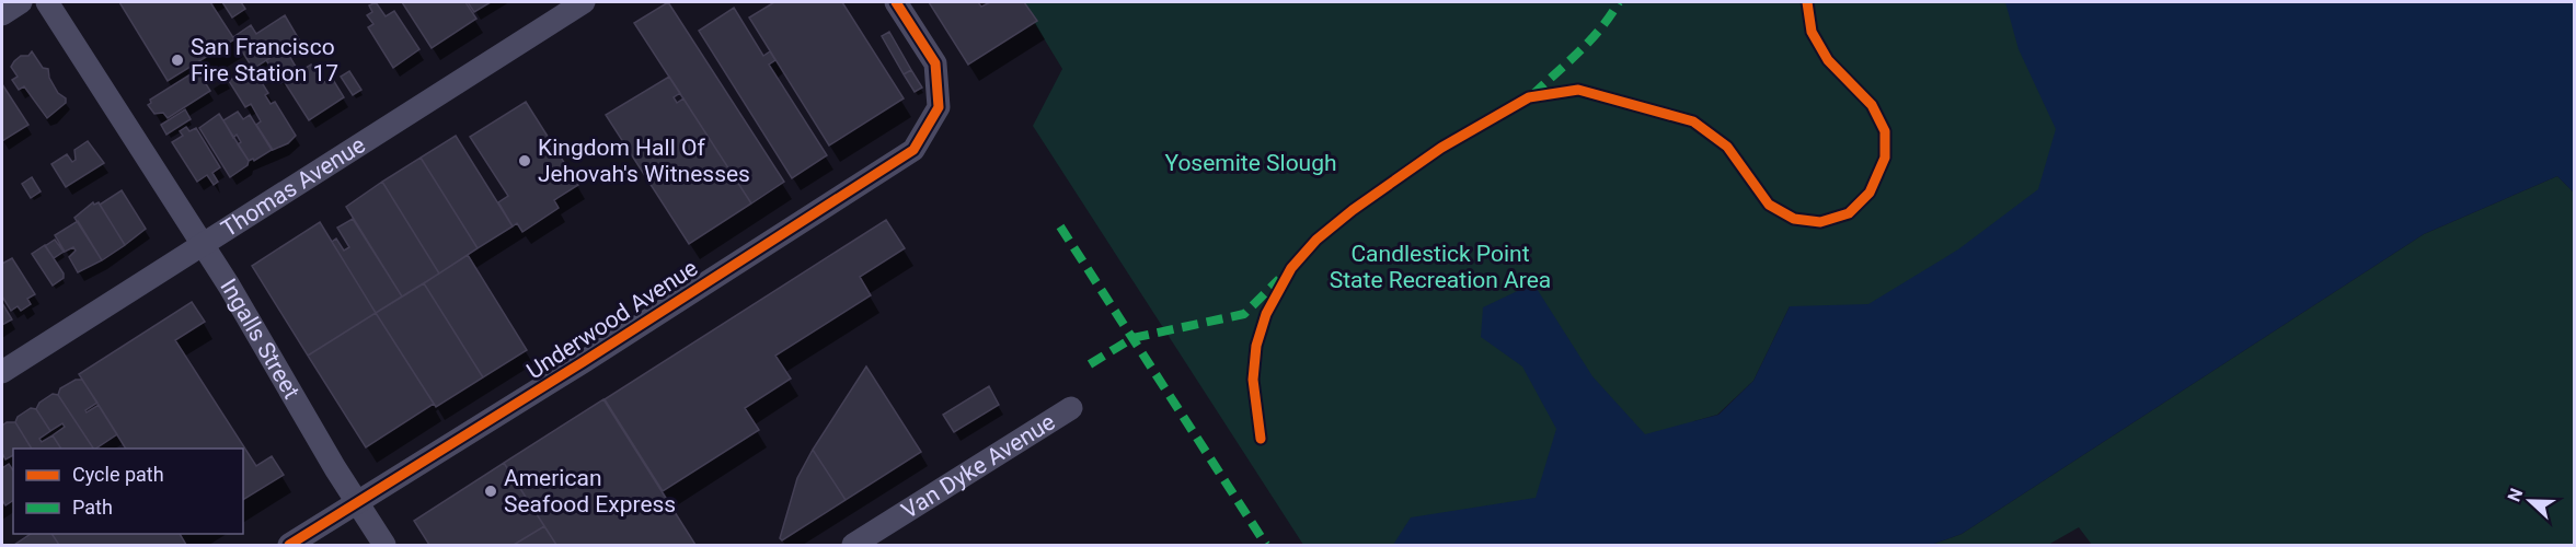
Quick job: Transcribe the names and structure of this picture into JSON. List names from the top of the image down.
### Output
{
  "streets": {
    "street": [
      "Thomas Avenue",
      "Underwood Avenue",
      "Ingalls Street",
      "Van Dyke Avenue"
    ]
  },
  "crossings": [
    ["Thomas Avenue", "Ingalls Street"],
    ["Underwood Avenue", "Ingalls Street"]
  ],
  "parks": ["Yosemite Slough", "Candlestick Point State Recreation Area"],
  "places": ["San Francisco Fire Station 17", "Kingdom Hall Of Jehovah's Witnesses", "American Seafood Express"],
  "legend": ["Cycle path", "Path"],
  "north": "left"
}
